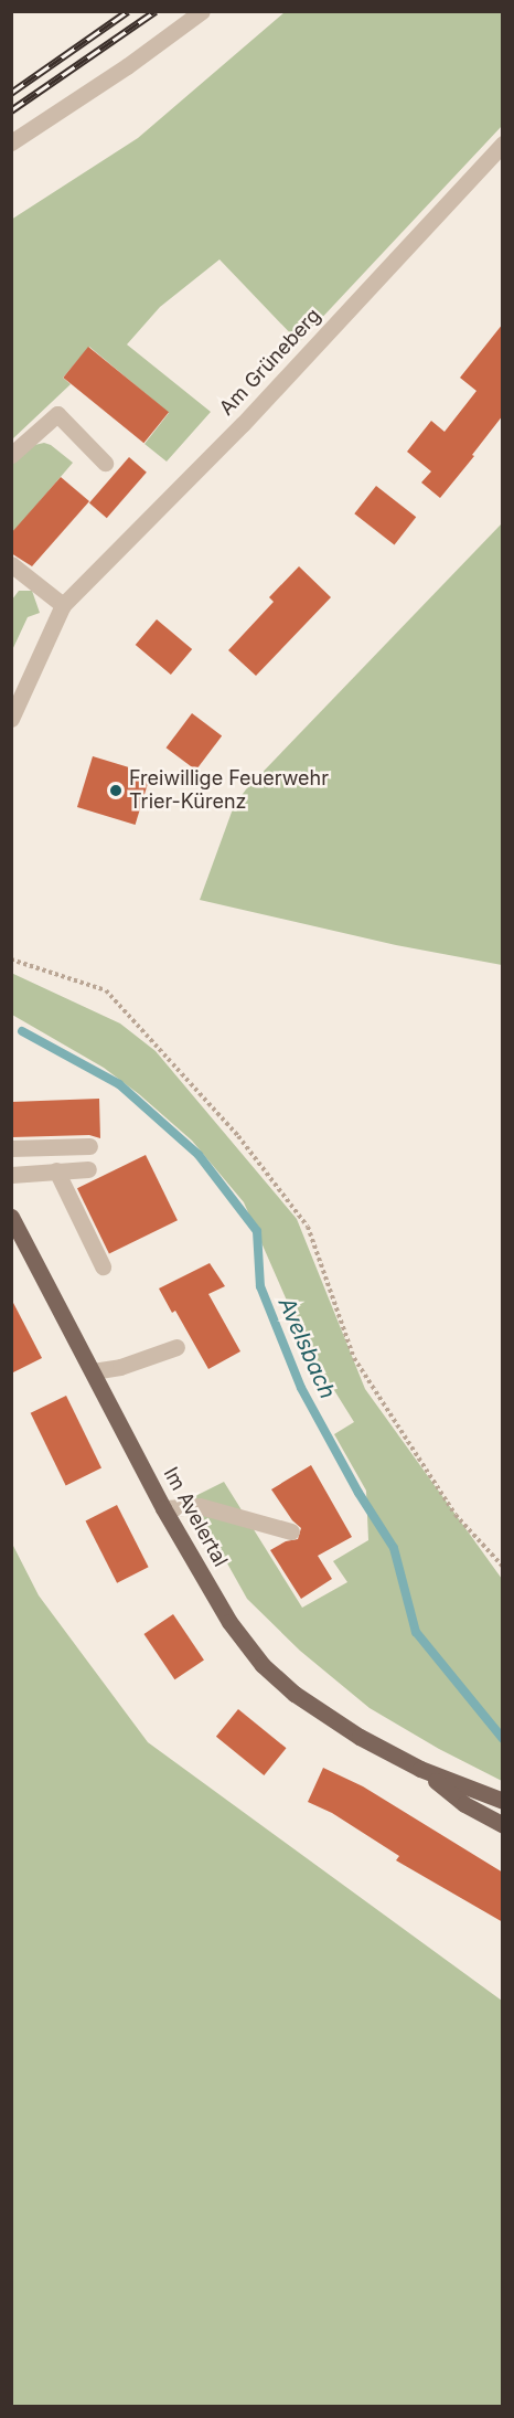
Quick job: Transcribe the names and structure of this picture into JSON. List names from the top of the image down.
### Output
{
  "streets": {
    "main road": ["Im Avelertal"],
    "street": ["Am Grüneberg"]
  },
  "water": ["Avelsbach"],
  "places": ["Freiwillige Feuerwehr Trier-Kürenz"]
}
